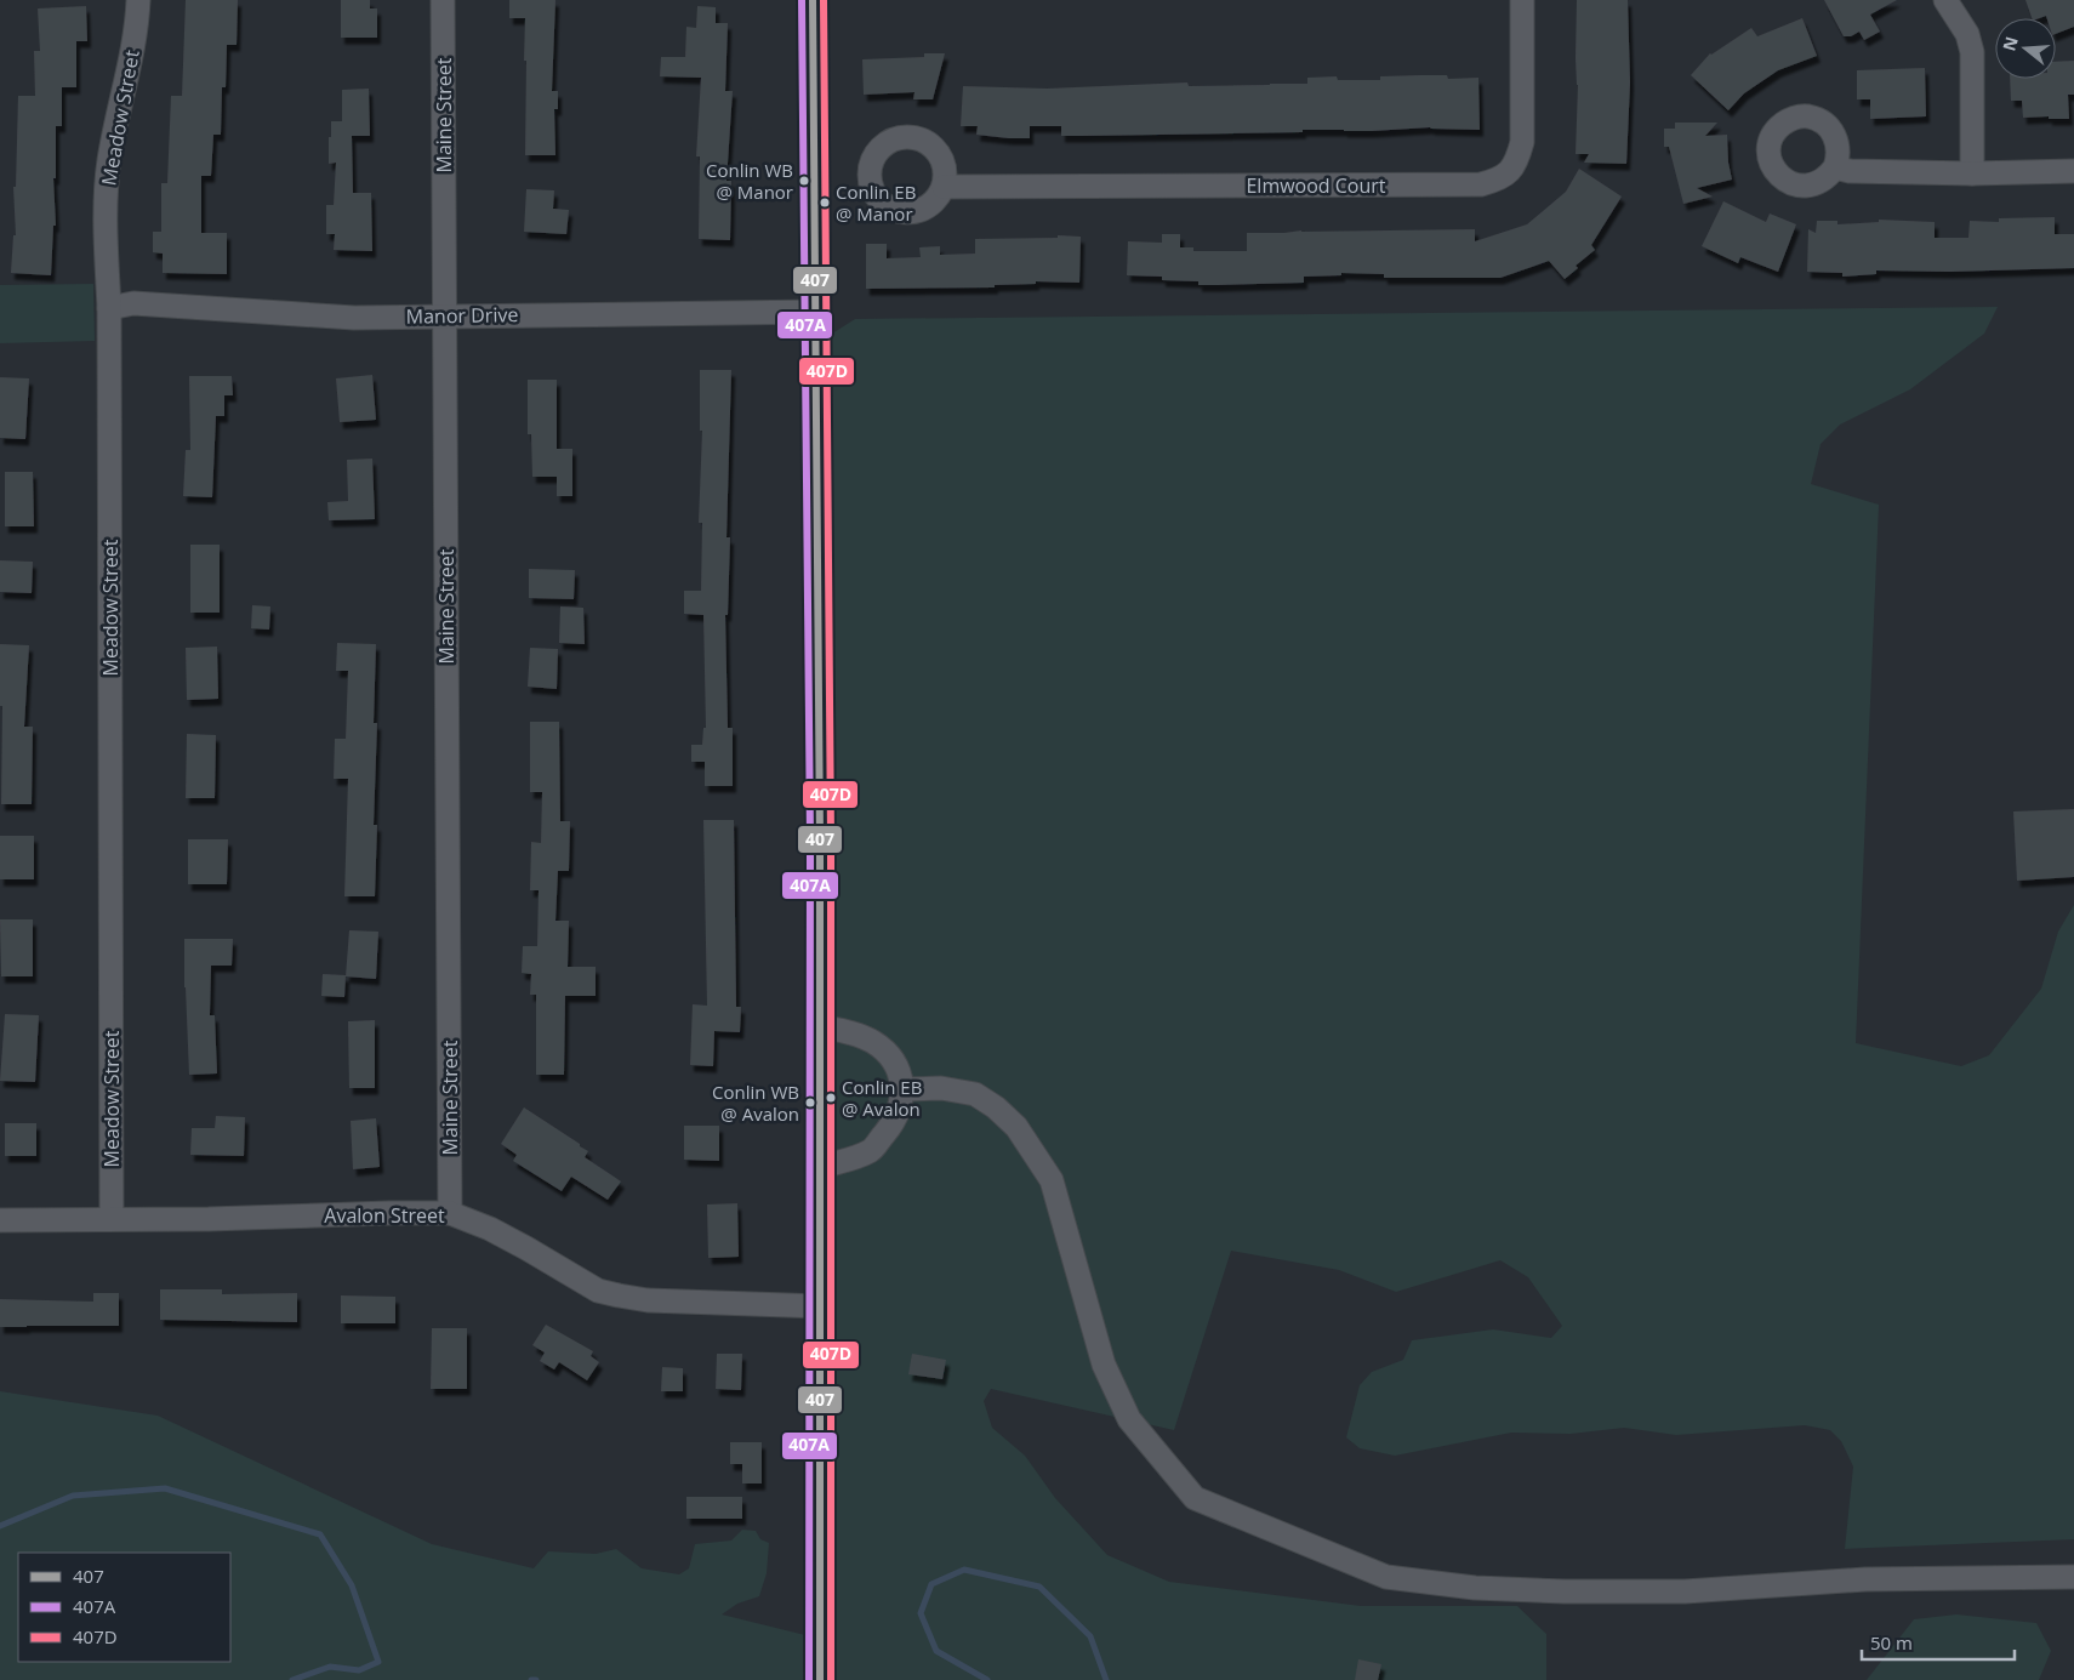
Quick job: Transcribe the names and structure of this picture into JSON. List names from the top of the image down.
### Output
{
  "streets": {
    "street": [
      "Maine Street",
      "Meadow Street",
      "Elmwood Court",
      "Manor Drive",
      "Avalon Street"
    ]
  },
  "crossings": [
    ["Maine Street", "Manor Drive"],
    ["Maine Street", "Avalon Street"],
    ["Meadow Street", "Manor Drive"],
    ["Meadow Street", "Avalon Street"]
  ],
  "places": [
    "Conlin WB @ Manor",
    "Conlin EB @ Manor",
    "Conlin EB @ Avalon",
    "Conlin WB @ Avalon"
  ],
  "lines": ["transit line 407", "transit line 407A", "transit line 407D"],
  "legend": ["407", "407A", "407D"],
  "scale_bar": "50 m",
  "north": "left"
}
